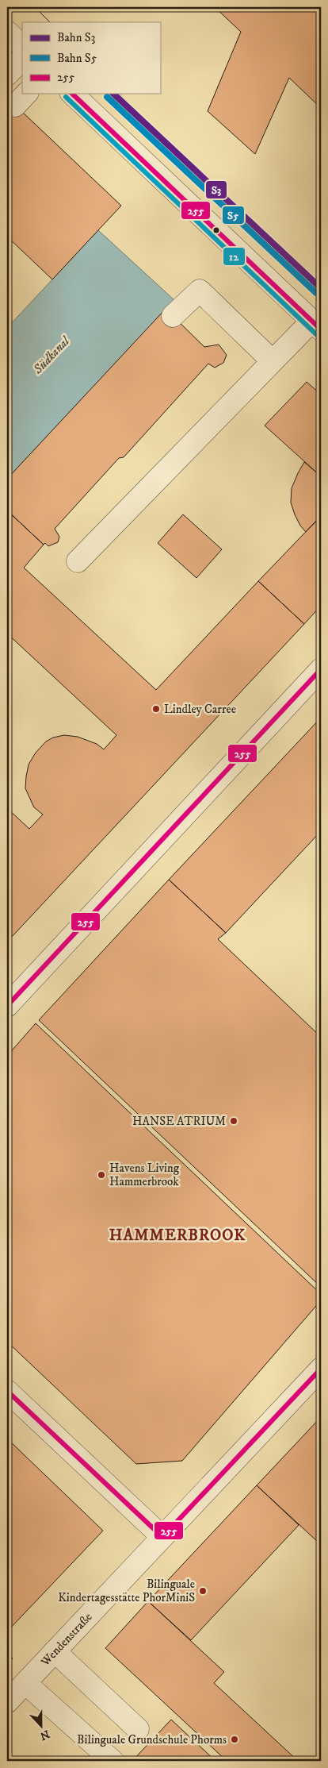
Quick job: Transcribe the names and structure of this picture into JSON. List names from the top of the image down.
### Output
{
  "streets": {
    "street": ["Wendenstraße"]
  },
  "districts": ["HAMMERBROOK"],
  "water": ["Südkanal"],
  "places": [
    "Lindley Carree",
    "HANSE ATRIUM",
    "Havens Living Hammerbrook",
    "Bilinguale Kindertagesstätte PhorMiniS",
    "Bilinguale Grundschule Phorms"
  ],
  "lines": [
    "rail line S3",
    "transit line 255",
    "rail line S5",
    "transit line 12"
  ],
  "legend": ["Bahn S3", "Bahn S5", "255"],
  "north": "bottom"
}
